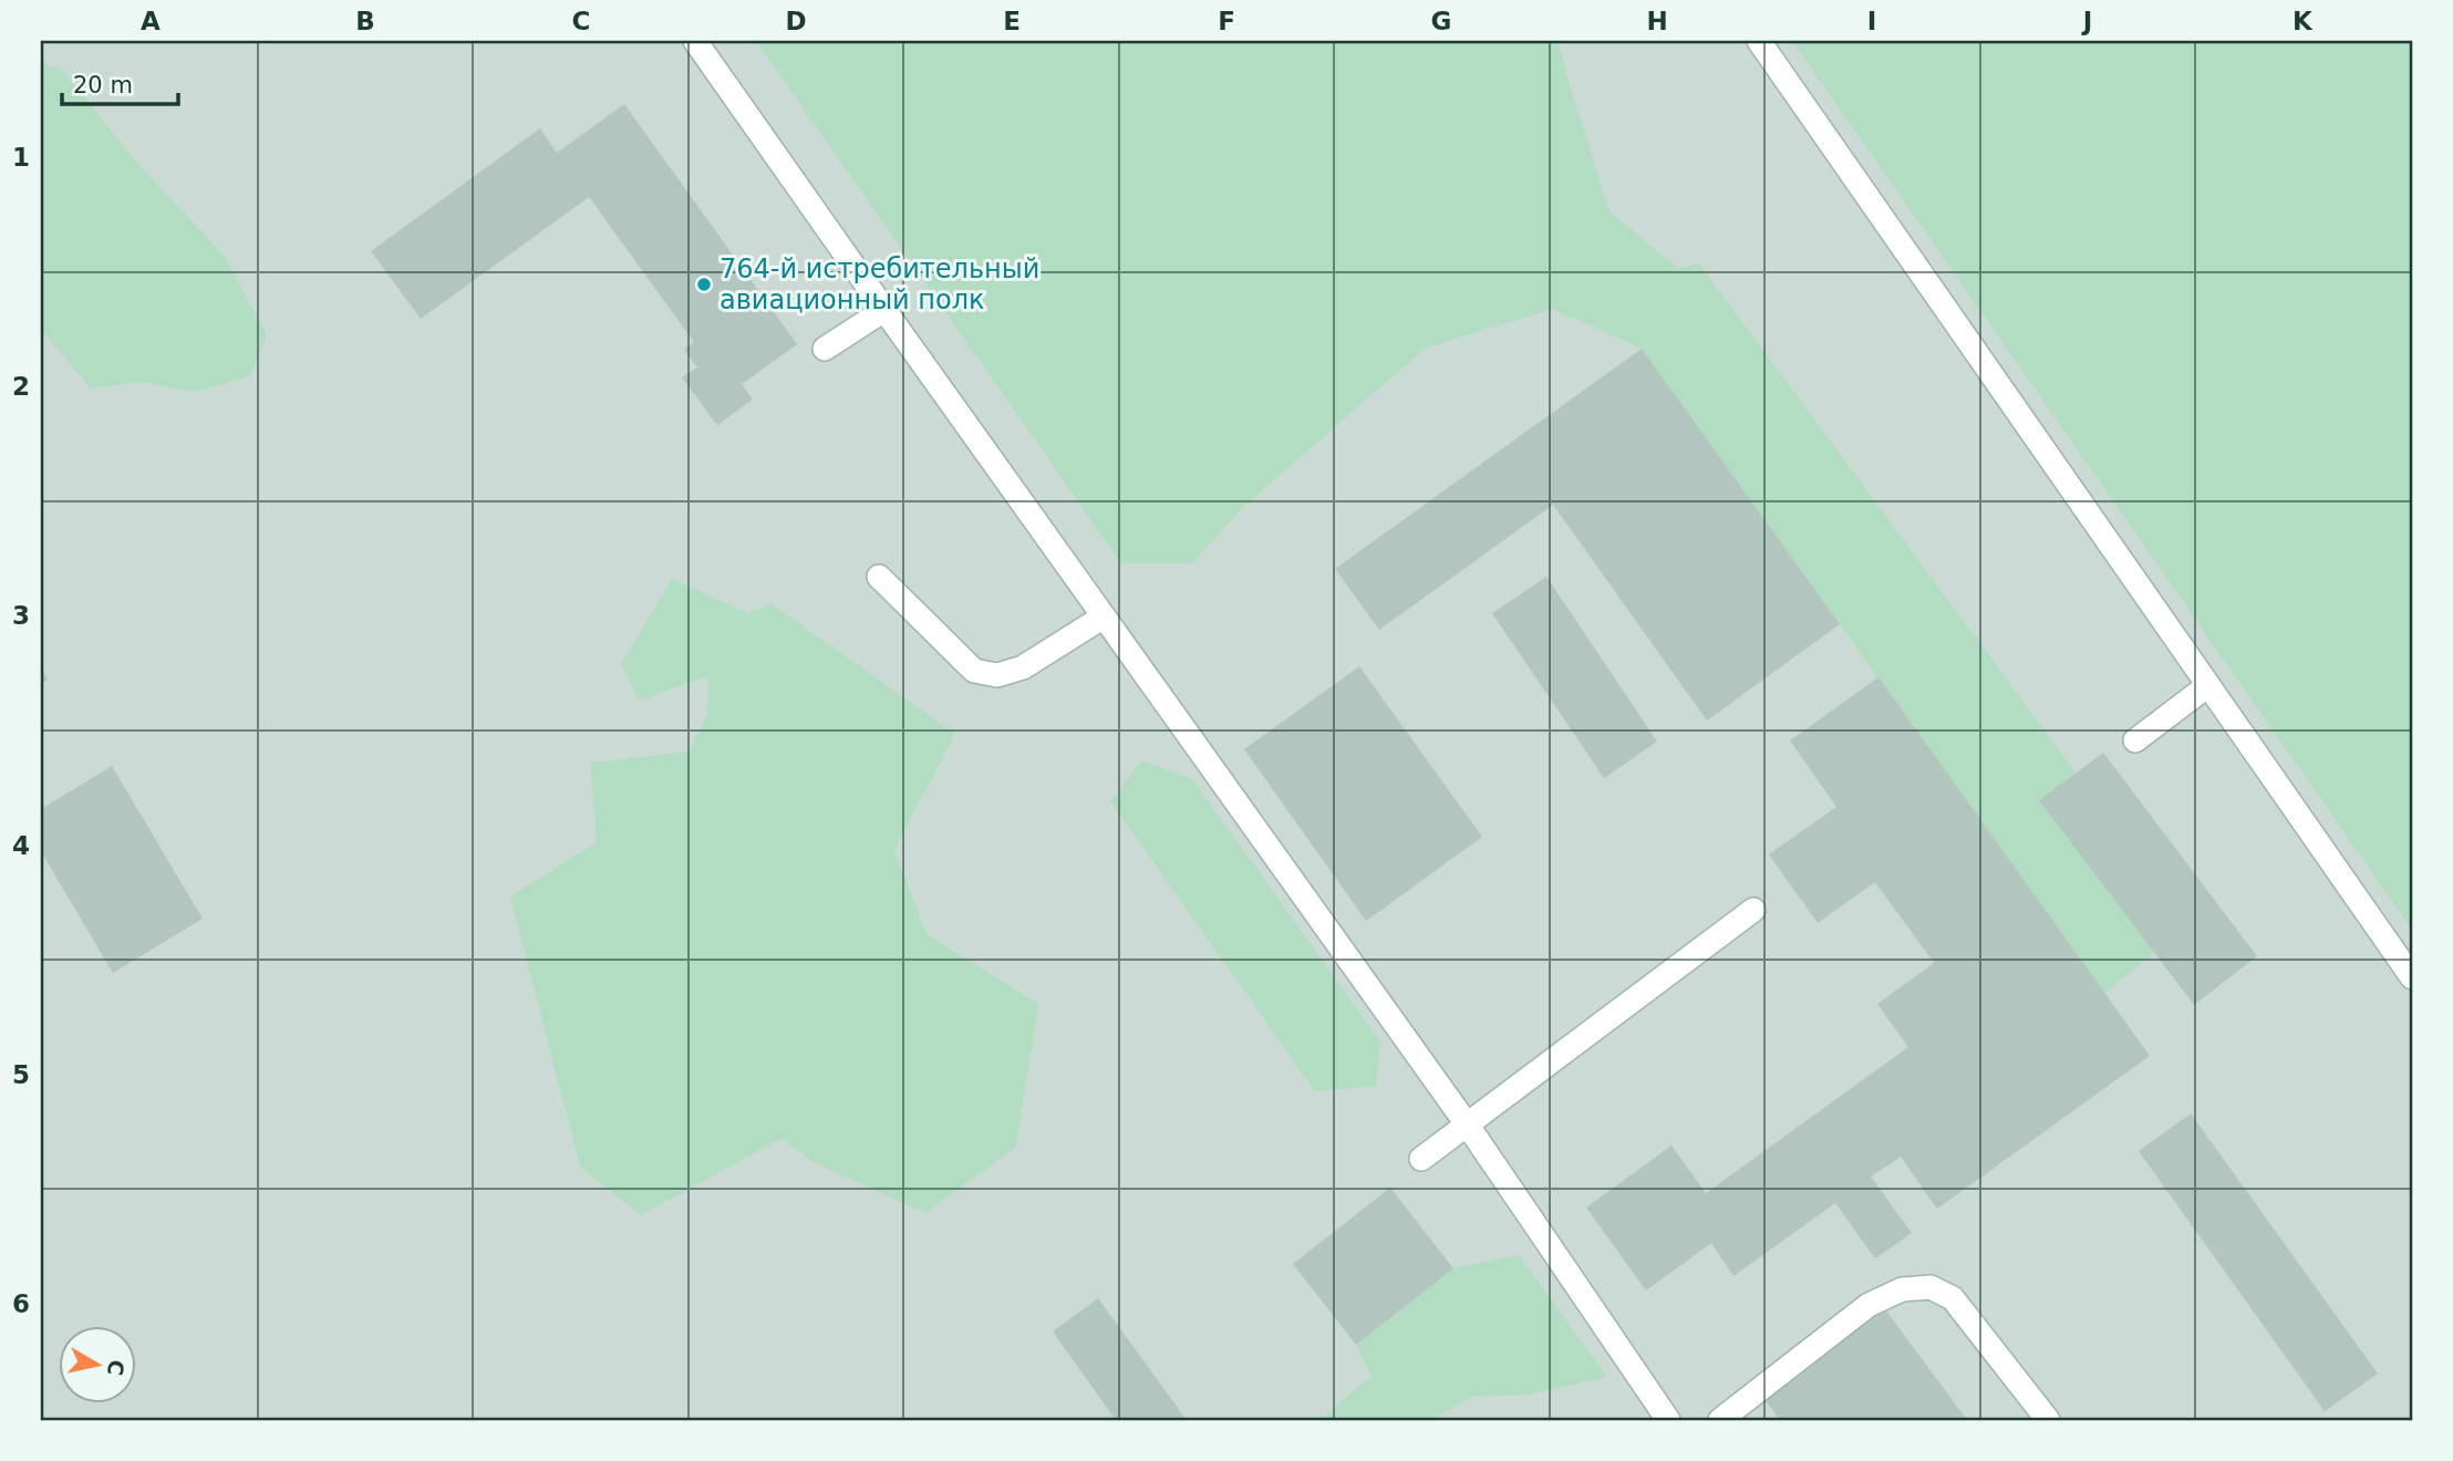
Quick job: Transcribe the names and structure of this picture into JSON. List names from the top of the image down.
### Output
{
  "places": ["764-й истребительный авиационный полк"],
  "scale_bar": "20 m",
  "north": "right",
  "grid": {
    "columns": [
      "A",
      "B",
      "C",
      "D",
      "E",
      "F",
      "G",
      "H",
      "I",
      "J",
      "K"
    ],
    "rows": [
      "1",
      "2",
      "3",
      "4",
      "5",
      "6"
    ]
  }
}
